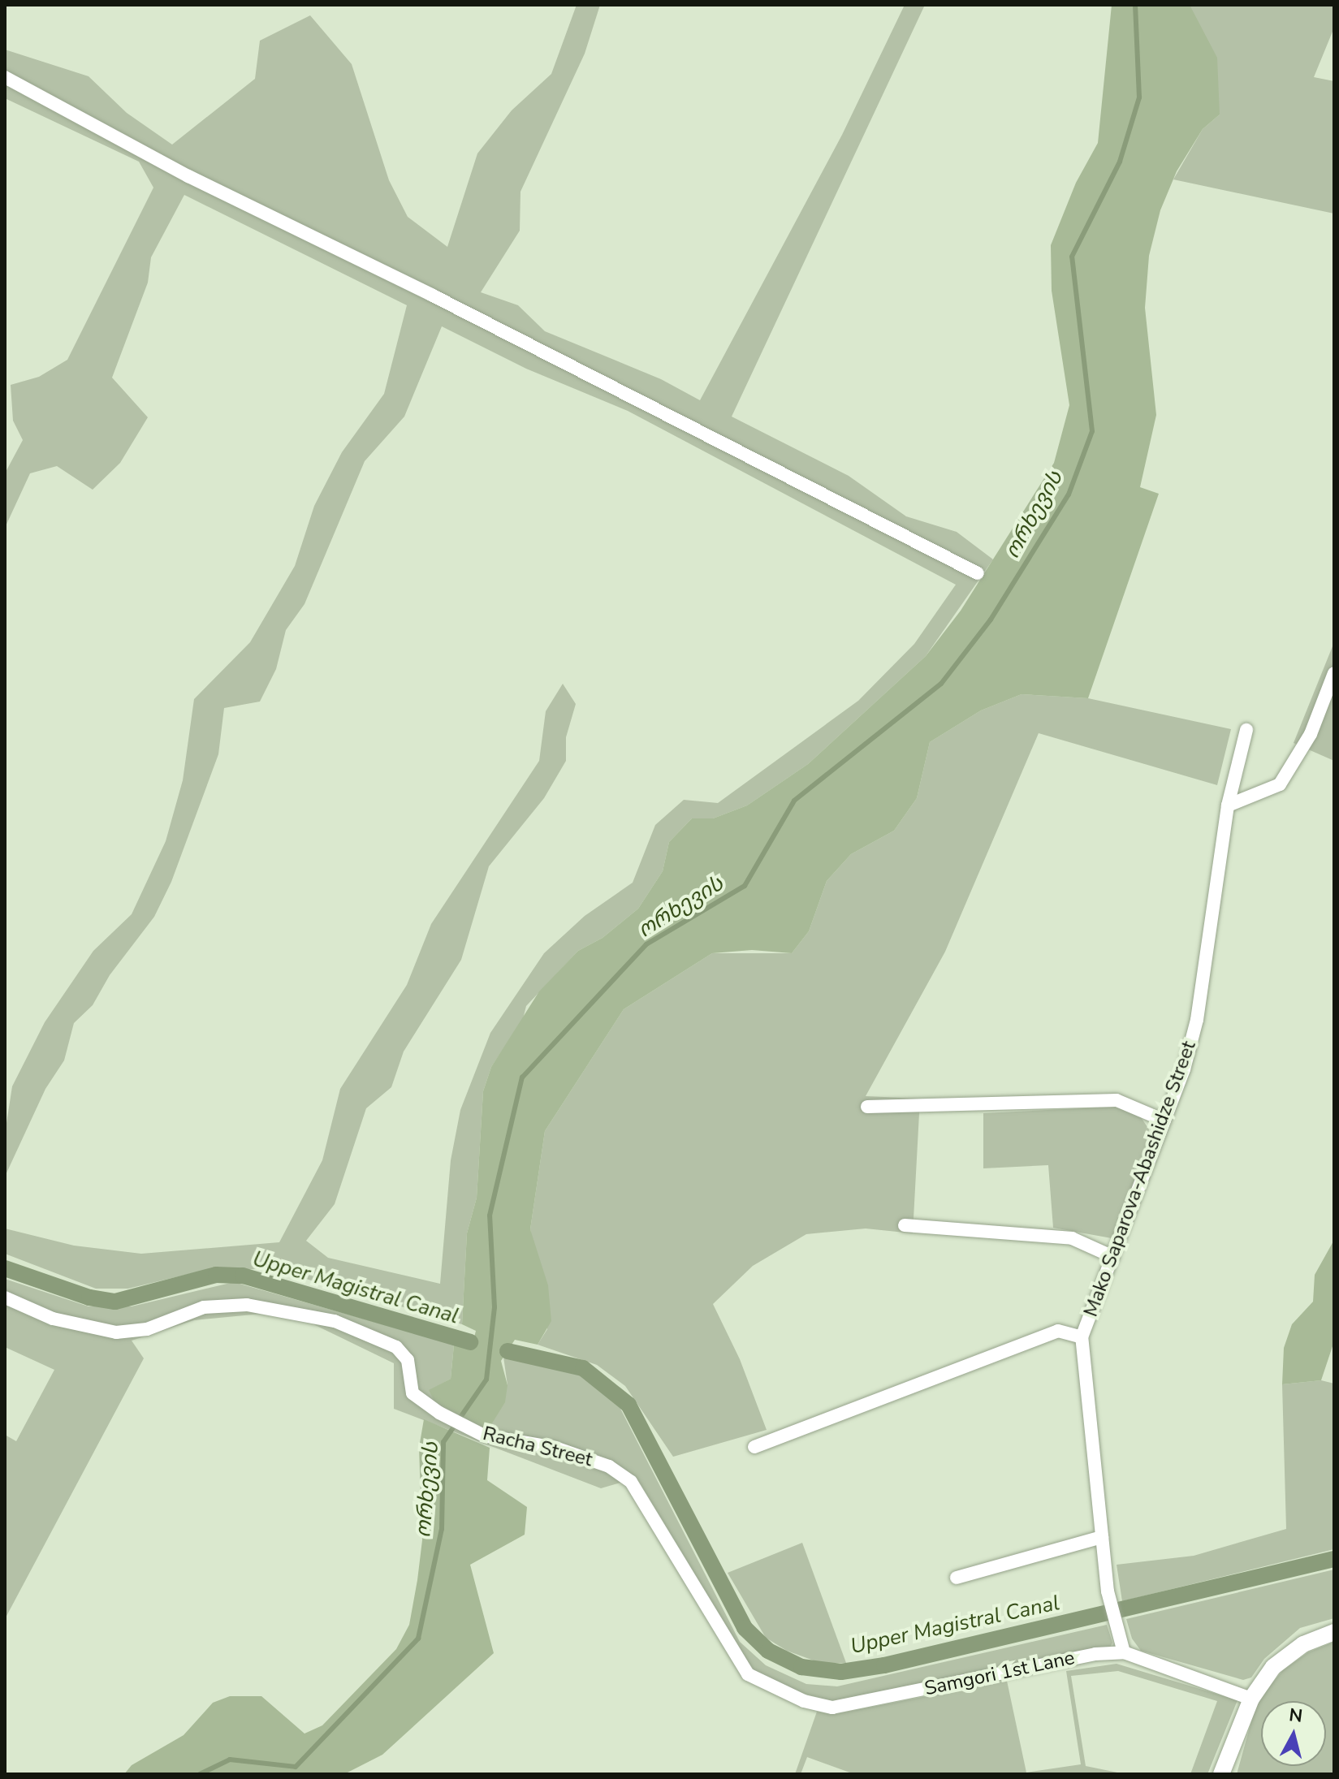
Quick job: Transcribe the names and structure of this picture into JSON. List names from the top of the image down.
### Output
{
  "streets": {
    "street": ["Mako Saparova-Abashidze Street", "Racha Street", "Samgori 1st Lane"]
  },
  "crossings": [
    ["Mako Saparova-Abashidze Street", "Samgori 1st Lane"],
    ["Racha Street", "Samgori 1st Lane"]
  ],
  "water": ["ორხევის", "Upper Magistral Canal"],
  "north": "top"
}
